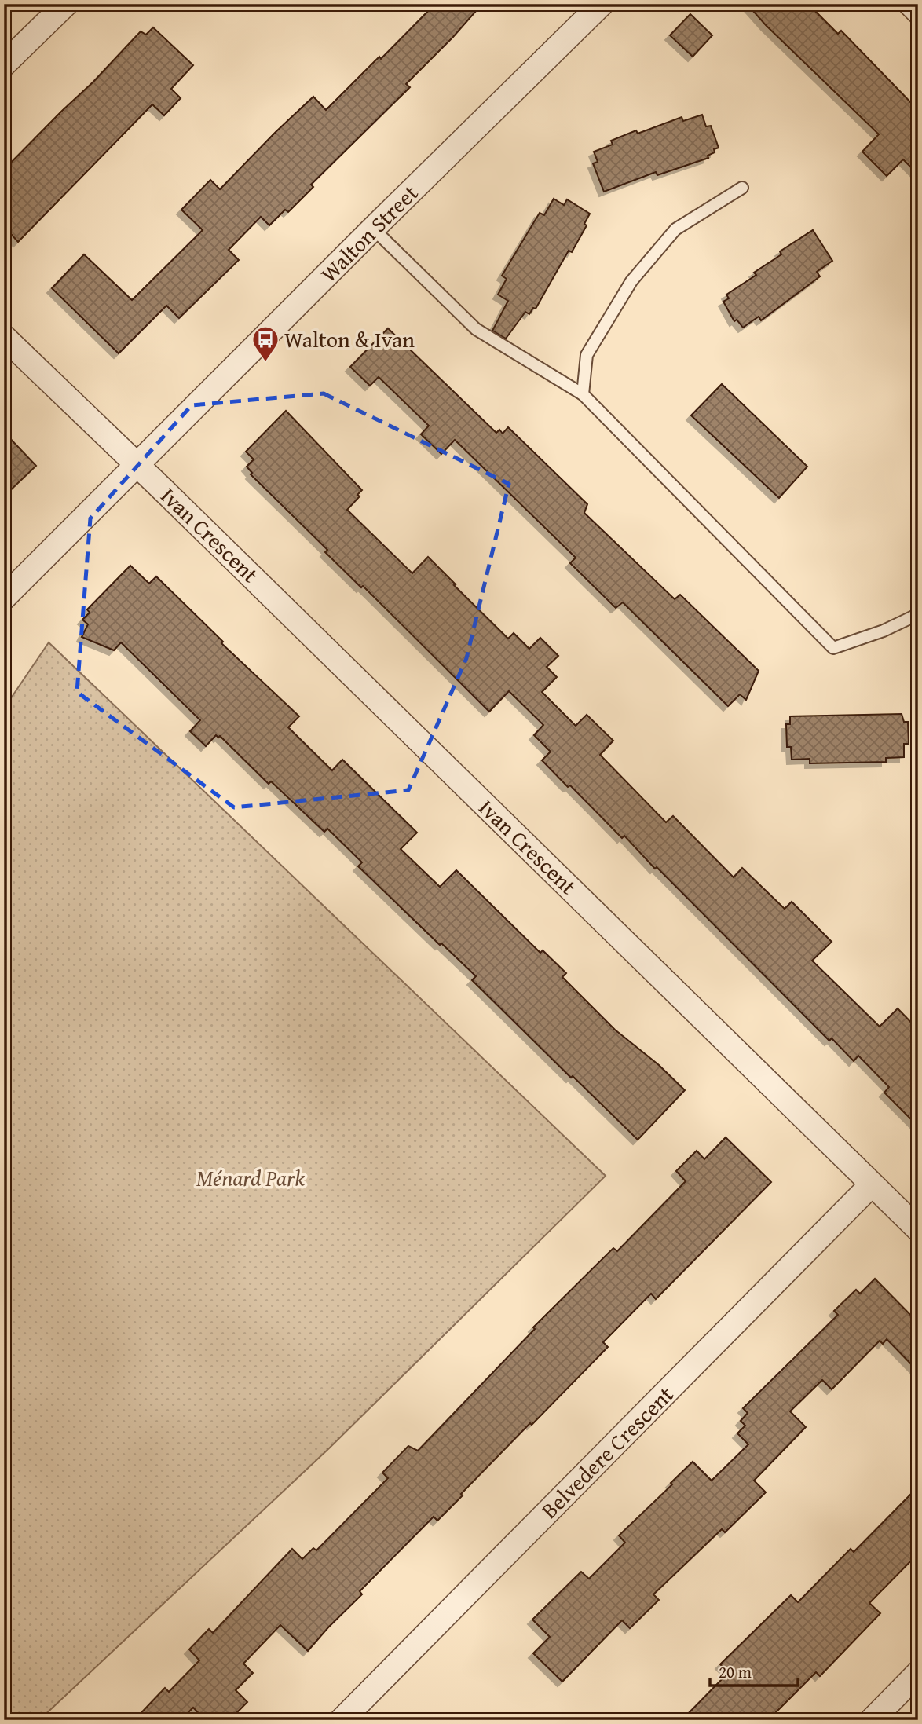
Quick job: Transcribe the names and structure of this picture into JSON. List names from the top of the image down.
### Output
{
  "streets": {
    "street": ["Walton Street", "Ivan Crescent", "Belvedere Crescent"]
  },
  "crossings": [
    ["Walton Street", "Ivan Crescent"],
    ["Ivan Crescent", "Belvedere Crescent"]
  ],
  "parks": ["Ménard Park"],
  "places": {
    "bus stop": ["Walton & Ivan"]
  },
  "scale_bar": "20 m"
}
